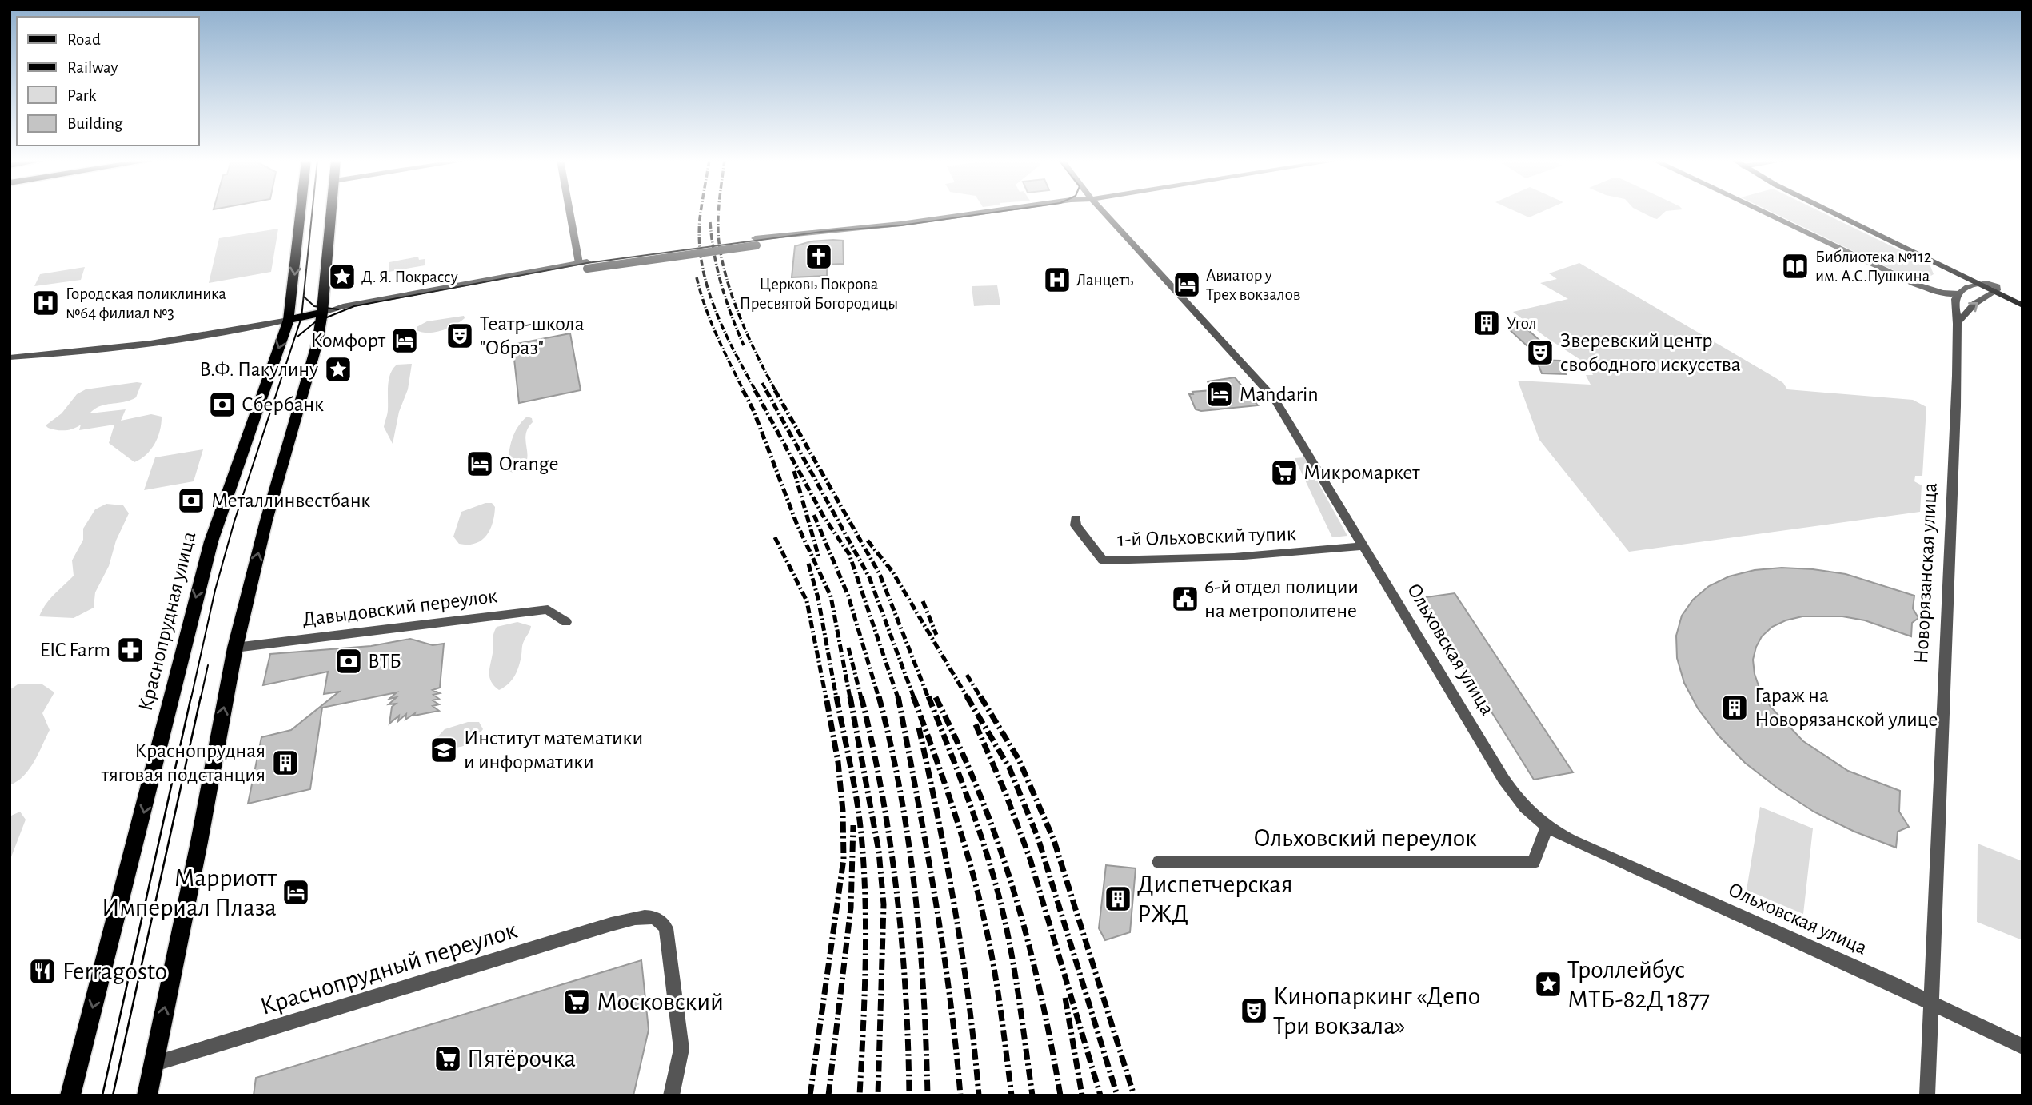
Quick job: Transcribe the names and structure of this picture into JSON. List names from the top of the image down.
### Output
{
  "streets": {
    "main road": ["Краснопрудная улица"],
    "street": [
      "1-й Ольховский тупик",
      "Новорязанская улица",
      "Давыдовский переулок",
      "Ольховская улица",
      "Ольховский переулок",
      "Краснопрудный переулок"
    ]
  },
  "crossings": [
    ["1-й Ольховский тупик", "Ольховская улица"],
    ["Новорязанская улица", "Ольховская улица"],
    ["Ольховская улица", "Ольховский переулок"]
  ],
  "places": {
    "church": ["Церковь Покрова Пресвятой Богородицы"],
    "library": ["Библиотека №112 им. А.С.Пушкина"],
    "place": ["Д. Я. Покрассу", "В.Ф. Пакулину", "Троллейбус МТБ-82Д 1877"],
    "hospital": ["Ланцетъ", "Городская поликлиника №64 филиал №3"],
    "hotel": [
      "Авиатор у Трех вокзалов",
      "Комфорт",
      "Mandarin",
      "Orange",
      "Марриотт Империал Плаза"
    ],
    "building": [
      "Угол",
      "Гараж на Новорязанской улице",
      "Краснопрудная тяговая подстанция",
      "Диспетчерская РЖД"
    ],
    "theatre": ["Театр-школа \"Образ\"", "Зверевский центр свободного искусства", "Кинопаркинг «Депо Три вокзала»"],
    "bank": ["Сбербанк", "Металлинвестбанк", "ВТБ"],
    "supermarket": ["Микромаркет", "Московский", "Пятёрочка"],
    "public building": ["6-й отдел полиции на метрополитене"],
    "pharmacy": ["EIC Farm"],
    "school or university": ["Институт математики и информатики"],
    "restaurant": ["Ferragosto"]
  },
  "legend": [
    "Road",
    "Railway",
    "Park",
    "Building"
  ]
}
